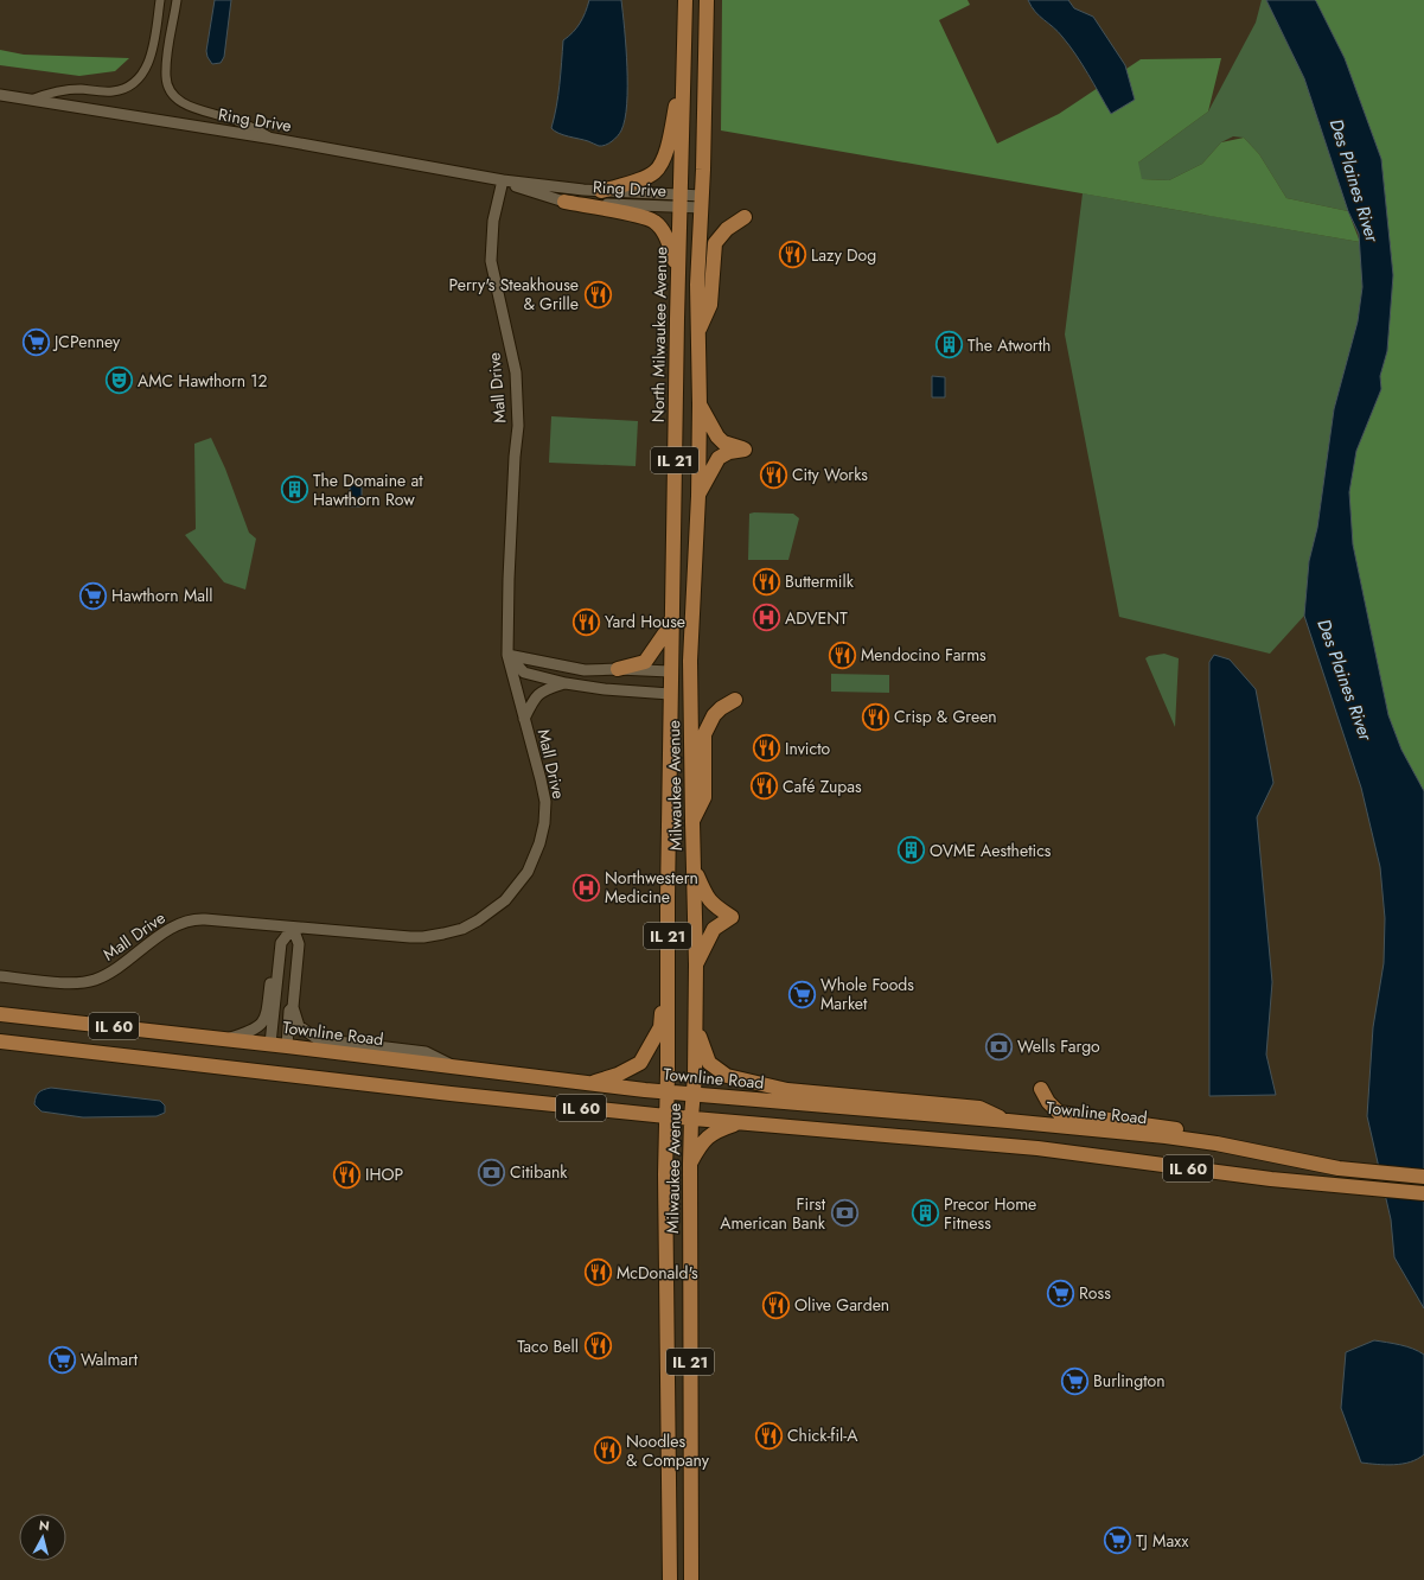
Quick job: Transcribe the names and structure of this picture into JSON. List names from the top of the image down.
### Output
{
  "streets": {
    "main road": [
      "North Milwaukee Avenue",
      "IL 21",
      "Milwaukee Avenue",
      "IL 60",
      "Townline Road"
    ],
    "street": ["Ring Drive", "Mall Drive"]
  },
  "crossings": [
    ["Ring Drive", "North Milwaukee Avenue"],
    ["Ring Drive", "Mall Drive"],
    ["Ring Drive", "IL 21"],
    ["North Milwaukee Avenue", "Milwaukee Avenue"],
    ["IL 21", "Milwaukee Avenue"],
    ["Milwaukee Avenue", "IL 60"],
    ["Milwaukee Avenue", "Townline Road"]
  ],
  "water": ["Des Plaines River"],
  "places": {
    "restaurant": [
      "Lazy Dog",
      "Perry's Steakhouse & Grille",
      "City Works",
      "Buttermilk",
      "Yard House",
      "Mendocino Farms",
      "Crisp & Green",
      "Invicto",
      "Café Zupas",
      "IHOP",
      "McDonald's",
      "Olive Garden",
      "Taco Bell",
      "Chick-fil-A",
      "Noodles & Company"
    ],
    "supermarket": [
      "JCPenney",
      "Hawthorn Mall",
      "Whole Foods Market",
      "Ross",
      "Walmart",
      "Burlington",
      "TJ Maxx"
    ],
    "building": [
      "The Atworth",
      "The Domaine at Hawthorn Row",
      "OVME Aesthetics",
      "Precor Home Fitness"
    ],
    "theatre": ["AMC Hawthorn 12"],
    "hospital": ["ADVENT", "Northwestern Medicine"],
    "bank": ["Wells Fargo", "Citibank", "First American Bank"]
  },
  "north": "top"
}
